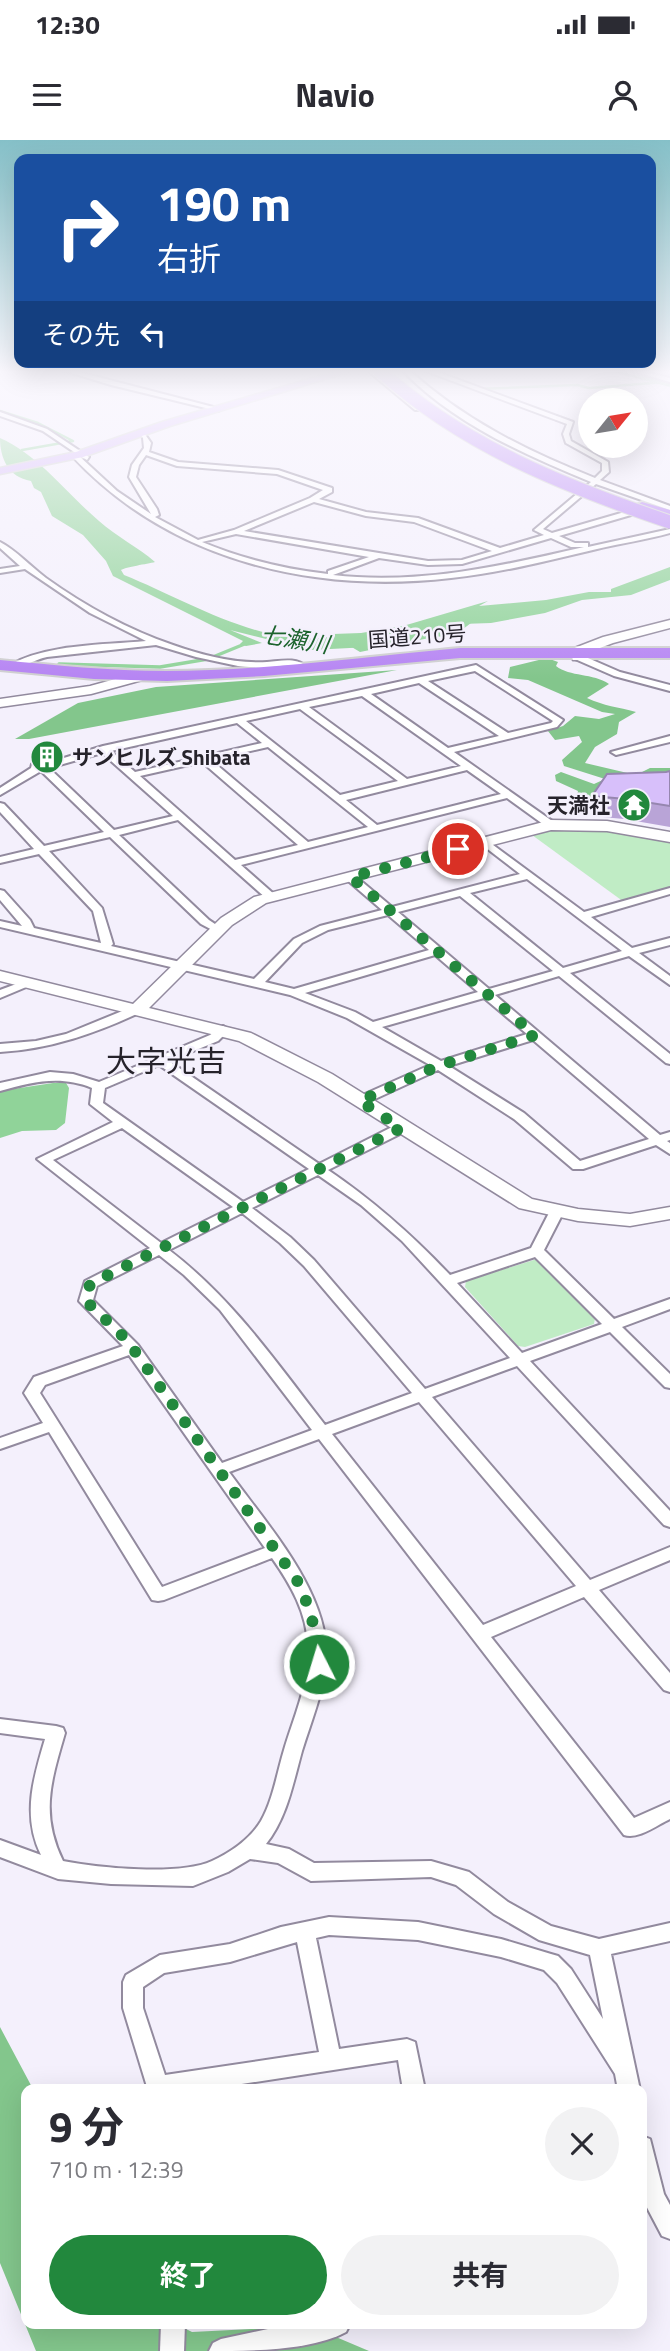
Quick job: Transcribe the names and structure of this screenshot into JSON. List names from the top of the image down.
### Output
{
  "streets": {
    "highway": ["国道210号"]
  },
  "districts": ["大字光吉"],
  "water": ["七瀬川"],
  "places": {
    "building": ["サンヒルズ Shibata"],
    "temple": ["天満社"]
  },
  "north": "top right",
  "page": {
    "status": "12:30",
    "header": "Navio",
    "turn": ["190 m", "右折"],
    "then": "その先",
    "heading": ["9 分", "710 m · 12:39"],
    "buttons": ["終了", "共有"]
  }
}
